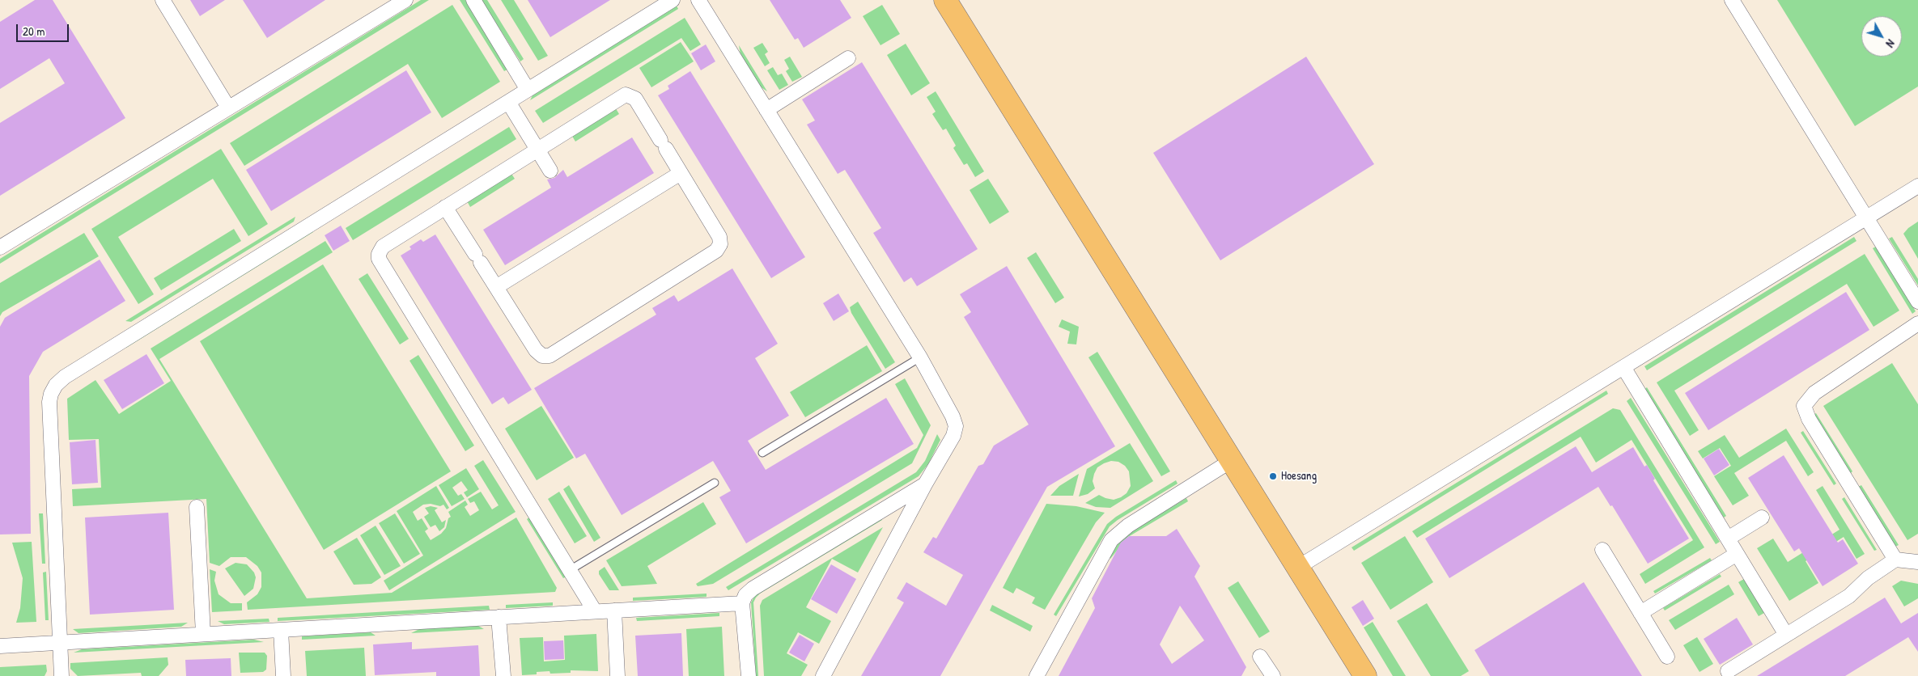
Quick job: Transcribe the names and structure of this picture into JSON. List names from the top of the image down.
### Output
{
  "places": ["Hoesang"],
  "scale_bar": "20 m",
  "north": "bottom right"
}
